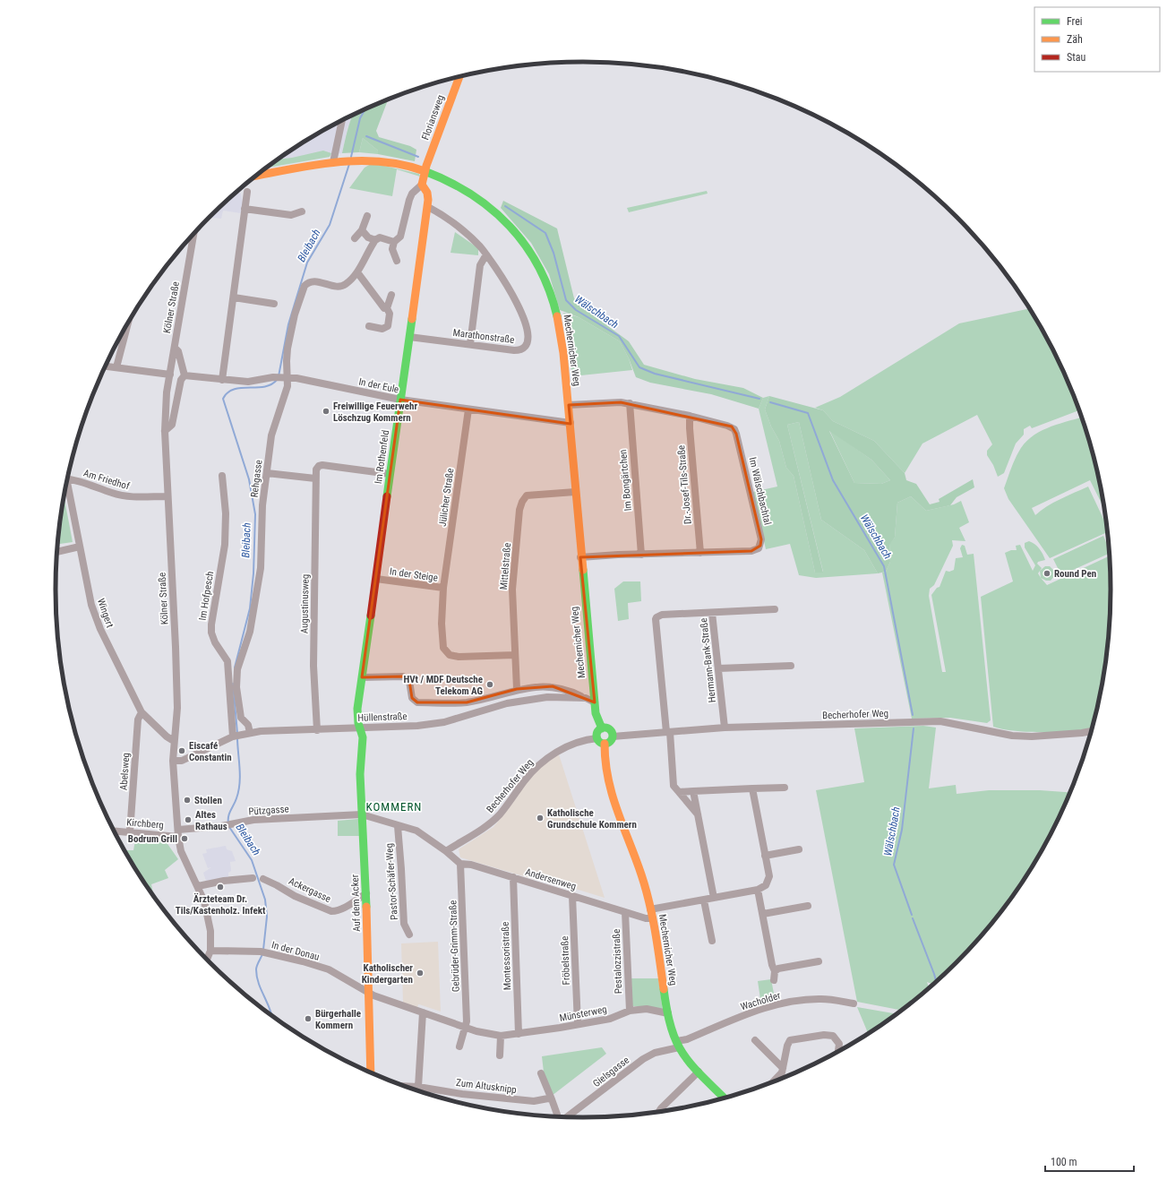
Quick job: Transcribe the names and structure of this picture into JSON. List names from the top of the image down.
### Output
{
  "streets": {
    "street": [
      "Floriansweg",
      "Kölner Straße",
      "Marathonstraße",
      "Mechernicher Weg",
      "In der Eule",
      "Im Rothenfeld",
      "Rehgasse",
      "Am Friedhof",
      "Im Bongärtchen",
      "Dr.-Josef-Tils-Straße",
      "Im Wälschbachtal",
      "Jülicher Straße",
      "Mittelstraße",
      "In der Steige",
      "Im Hofpesch",
      "Augustinusweg",
      "Wingert",
      "Hermann-Bank-Straße",
      "Becherhofer Weg",
      "Hüllenstraße",
      "Abelsweg",
      "Pützgasse",
      "Kirchberg",
      "Andersenweg",
      "Pastor-Schäfer-Weg",
      "Ackergasse",
      "Auf dem Acker",
      "Gebrüder-Grimm-Straße",
      "In der Donau",
      "Montessoristraße",
      "Fröbelstraße",
      "Pestalozzistraße",
      "Wacholder",
      "Münsterweg",
      "Gielsgasse",
      "Zum Altusknipp"
    ]
  },
  "crossings": [
    ["Floriansweg", "Mechernicher Weg"],
    ["Kölner Straße", "Am Friedhof"],
    ["Kölner Straße", "Wingert"],
    ["Kölner Straße", "Hüllenstraße"],
    ["Kölner Straße", "Pützgasse"],
    ["Kölner Straße", "Kirchberg"],
    ["Kölner Straße", "In der Donau"],
    ["Marathonstraße", "Im Rothenfeld"],
    ["Mechernicher Weg", "In der Eule"],
    ["Mechernicher Weg", "Im Wälschbachtal"],
    ["Mechernicher Weg", "Mittelstraße"],
    ["Mechernicher Weg", "Becherhofer Weg"],
    ["Mechernicher Weg", "Hüllenstraße"],
    ["Mechernicher Weg", "Andersenweg"],
    ["Mechernicher Weg", "Wacholder"],
    ["Mechernicher Weg", "Münsterweg"],
    ["Mechernicher Weg", "Gielsgasse"],
    ["In der Eule", "Im Rothenfeld"],
    ["In der Eule", "Rehgasse"],
    ["In der Eule", "Jülicher Straße"],
    ["Im Rothenfeld", "In der Steige"],
    ["Im Rothenfeld", "Hüllenstraße"],
    ["Im Rothenfeld", "Auf dem Acker"],
    ["Rehgasse", "Hüllenstraße"],
    ["Im Bongärtchen", "Im Wälschbachtal"],
    ["Dr.-Josef-Tils-Straße", "Im Wälschbachtal"],
    ["Jülicher Straße", "In der Steige"],
    ["Mittelstraße", "In der Steige"],
    ["Im Hofpesch", "Hüllenstraße"],
    ["Augustinusweg", "Hüllenstraße"],
    ["Wingert", "Abelsweg"],
    ["Hermann-Bank-Straße", "Becherhofer Weg"],
    ["Hüllenstraße", "Auf dem Acker"],
    ["Abelsweg", "Kirchberg"],
    ["Pützgasse", "Kirchberg"],
    ["Pützgasse", "Auf dem Acker"],
    ["Andersenweg", "Gebrüder-Grimm-Straße"],
    ["Andersenweg", "Montessoristraße"],
    ["Andersenweg", "Fröbelstraße"],
    ["Andersenweg", "Pestalozzistraße"],
    ["Ackergasse", "Auf dem Acker"],
    ["Auf dem Acker", "In der Donau"],
    ["Auf dem Acker", "Münsterweg"],
    ["Gebrüder-Grimm-Straße", "Münsterweg"],
    ["In der Donau", "Münsterweg"],
    ["Montessoristraße", "Münsterweg"],
    ["Fröbelstraße", "Münsterweg"],
    ["Pestalozzistraße", "Münsterweg"],
    ["Wacholder", "Gielsgasse"]
  ],
  "districts": ["KOMMERN"],
  "water": ["Bleibach", "Wälschbach"],
  "places": [
    "Freiwillige Feuerwehr Löschzug Kommern",
    "Round Pen",
    "HVt / MDF Deutsche Telekom AG",
    "Eiscafé Constantin",
    "Stollen",
    "Katholische Grundschule Kommern",
    "Altes Rathaus",
    "Bodrum Grill",
    "Ärzteteam Dr. Tils/Kastenholz. Infekt",
    "Katholischer Kindergarten",
    "Bürgerhalle Kommern"
  ],
  "legend": ["Frei", "Zäh", "Stau"],
  "scale_bar": "100 m"
}
